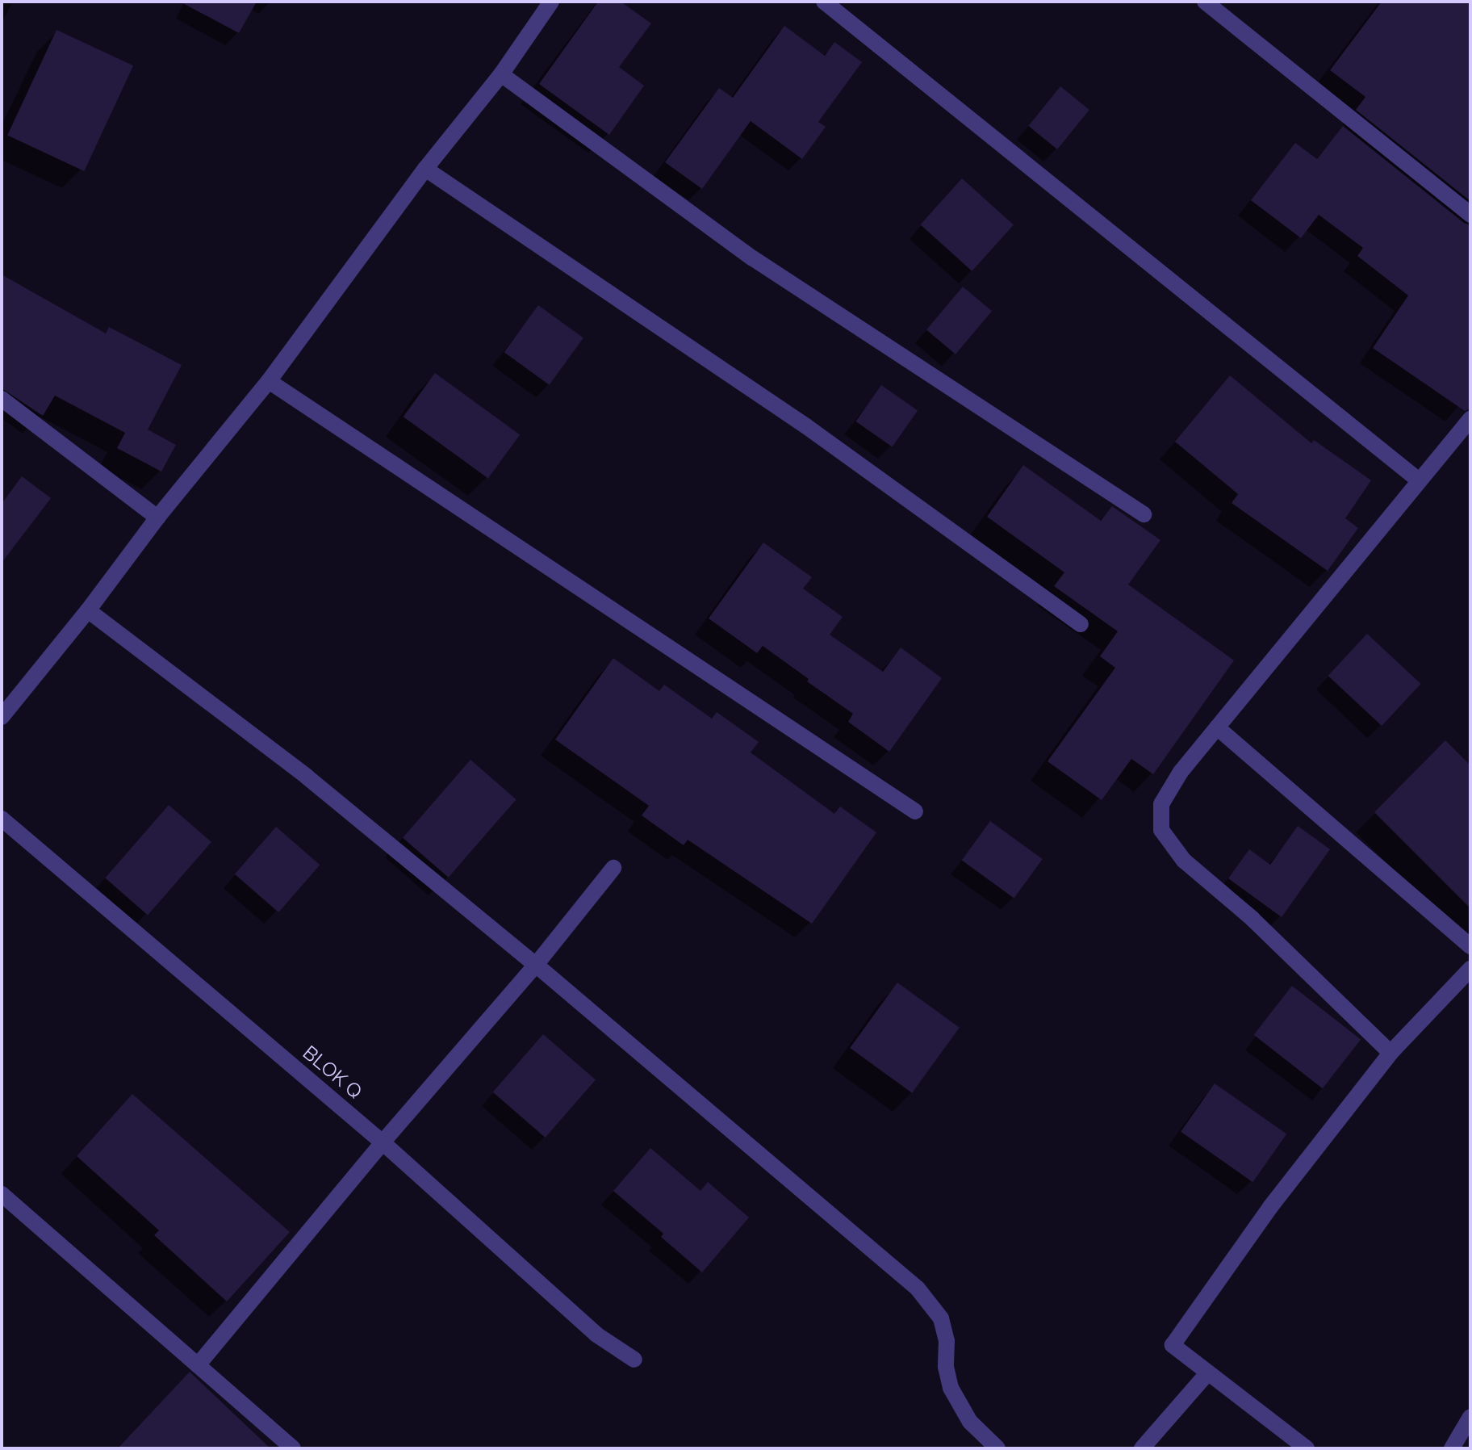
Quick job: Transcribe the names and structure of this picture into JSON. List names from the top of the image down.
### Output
{
  "streets": {
    "street": ["BLOK Q"]
  }
}
